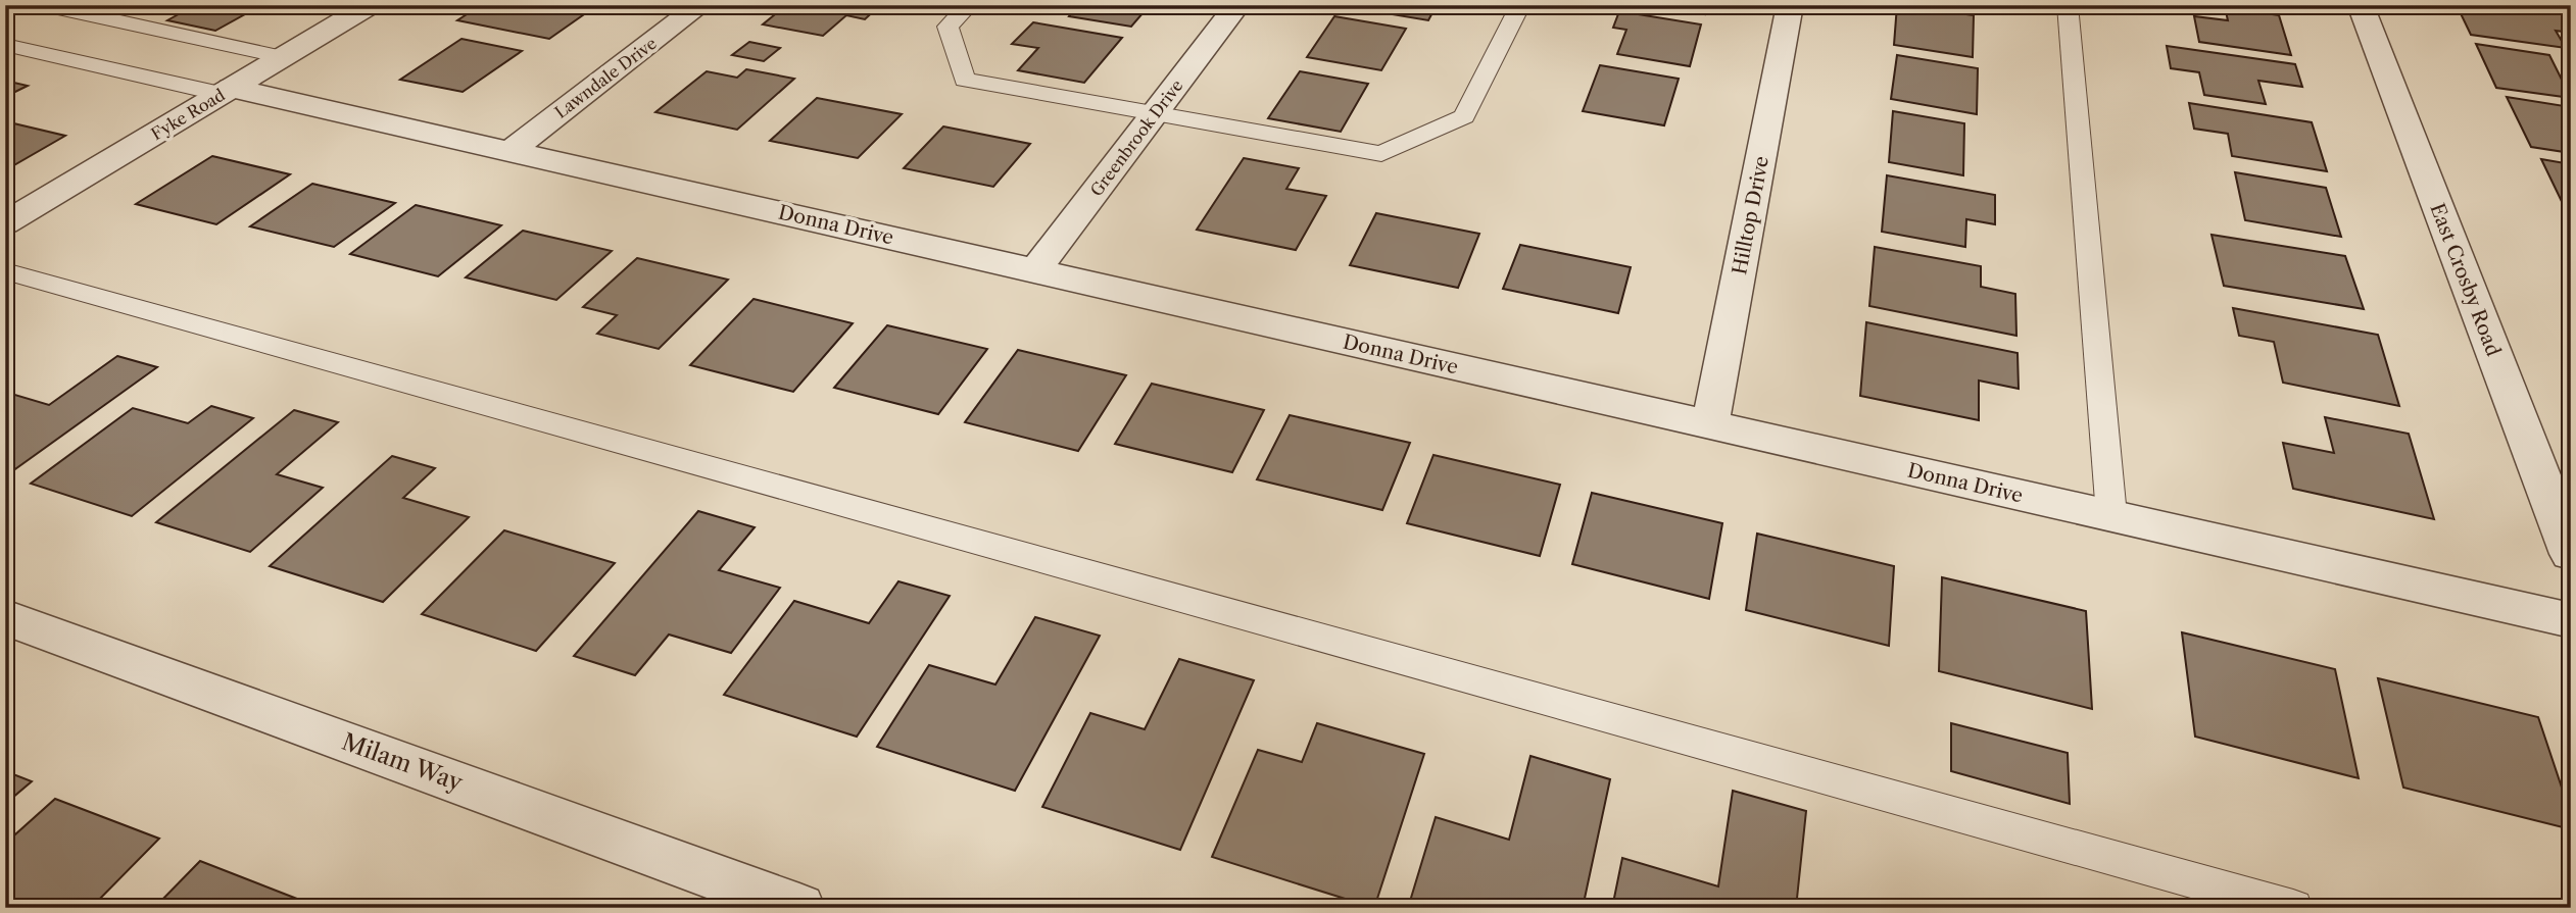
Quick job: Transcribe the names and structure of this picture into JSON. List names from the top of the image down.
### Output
{
  "streets": {
    "street": [
      "Lawndale Drive",
      "Fyke Road",
      "Greenbrook Drive",
      "Hilltop Drive",
      "Donna Drive",
      "East Crosby Road",
      "Milam Way"
    ]
  },
  "crossings": [
    ["Lawndale Drive", "Donna Drive"],
    ["Fyke Road", "Donna Drive"],
    ["Greenbrook Drive", "Donna Drive"],
    ["Hilltop Drive", "Donna Drive"]
  ]
}
